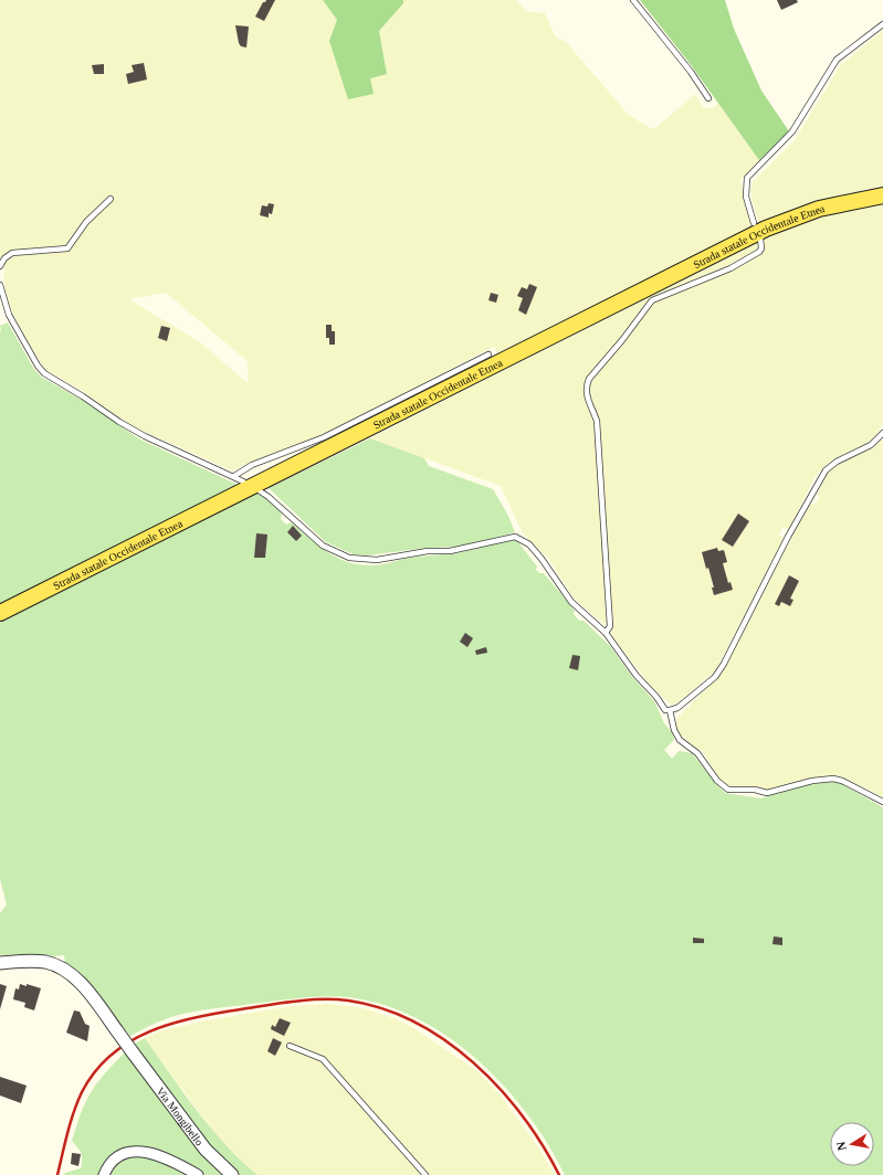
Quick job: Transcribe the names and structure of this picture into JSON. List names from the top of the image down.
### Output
{
  "streets": {
    "main road": ["Strada statale Occidentale Etnea"],
    "street": ["Via Mongibello"]
  },
  "north": "left"
}
